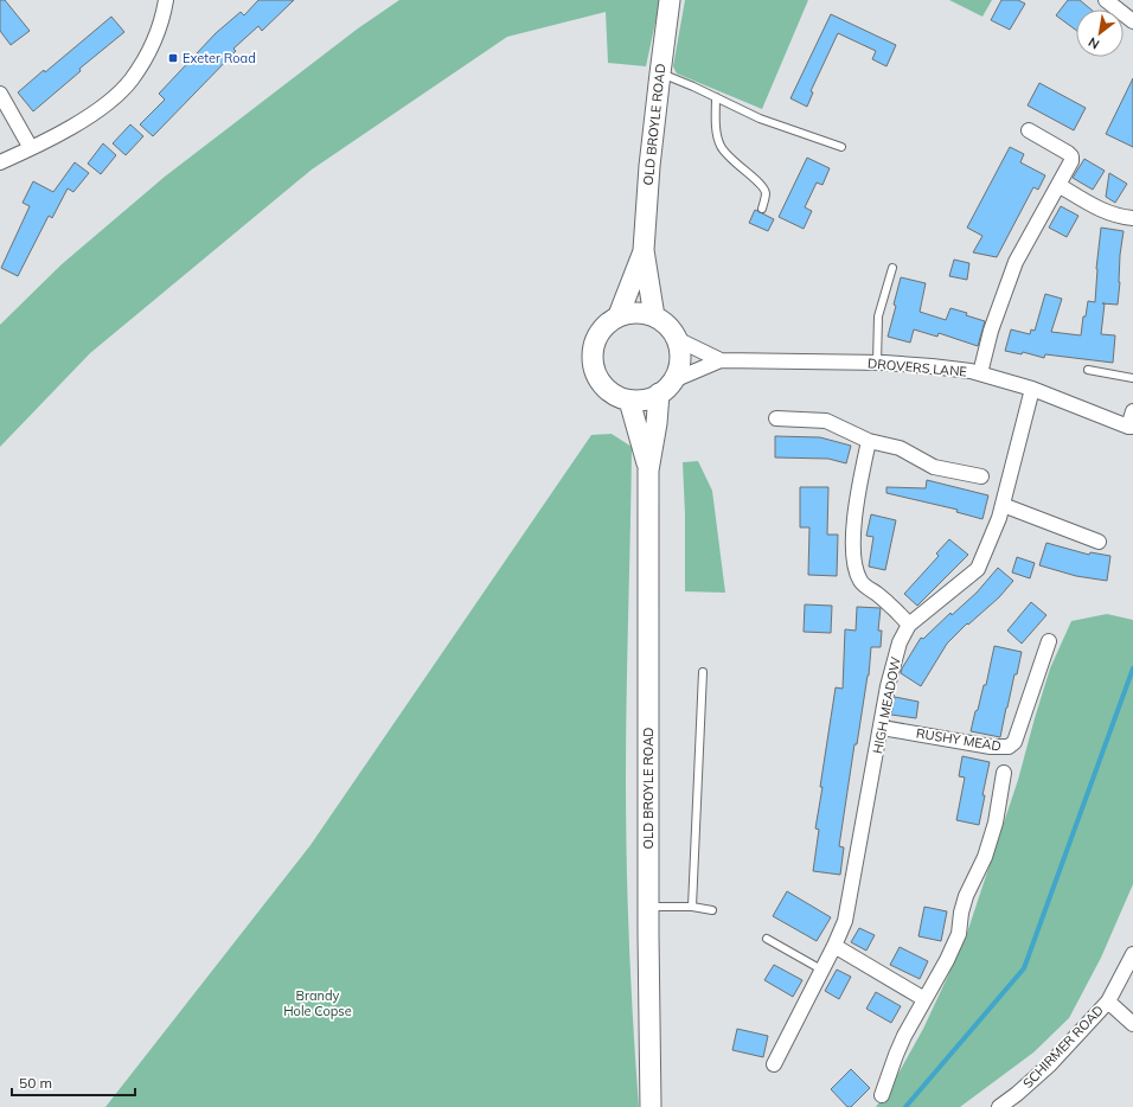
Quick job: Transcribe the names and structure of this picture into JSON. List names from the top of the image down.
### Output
{
  "streets": {
    "main road": ["OLD BROYLE ROAD"],
    "street": [
      "DROVERS LANE",
      "HIGH MEADOW",
      "RUSHY MEAD",
      "SCHIRMER ROAD"
    ]
  },
  "crossings": [
    ["OLD BROYLE ROAD", "DROVERS LANE"],
    ["DROVERS LANE", "HIGH MEADOW"],
    ["HIGH MEADOW", "RUSHY MEAD"]
  ],
  "parks": ["Brandy Hole Copse"],
  "places": {
    "transit": ["Exeter Road"]
  },
  "scale_bar": "50 m",
  "north": "bottom left"
}
